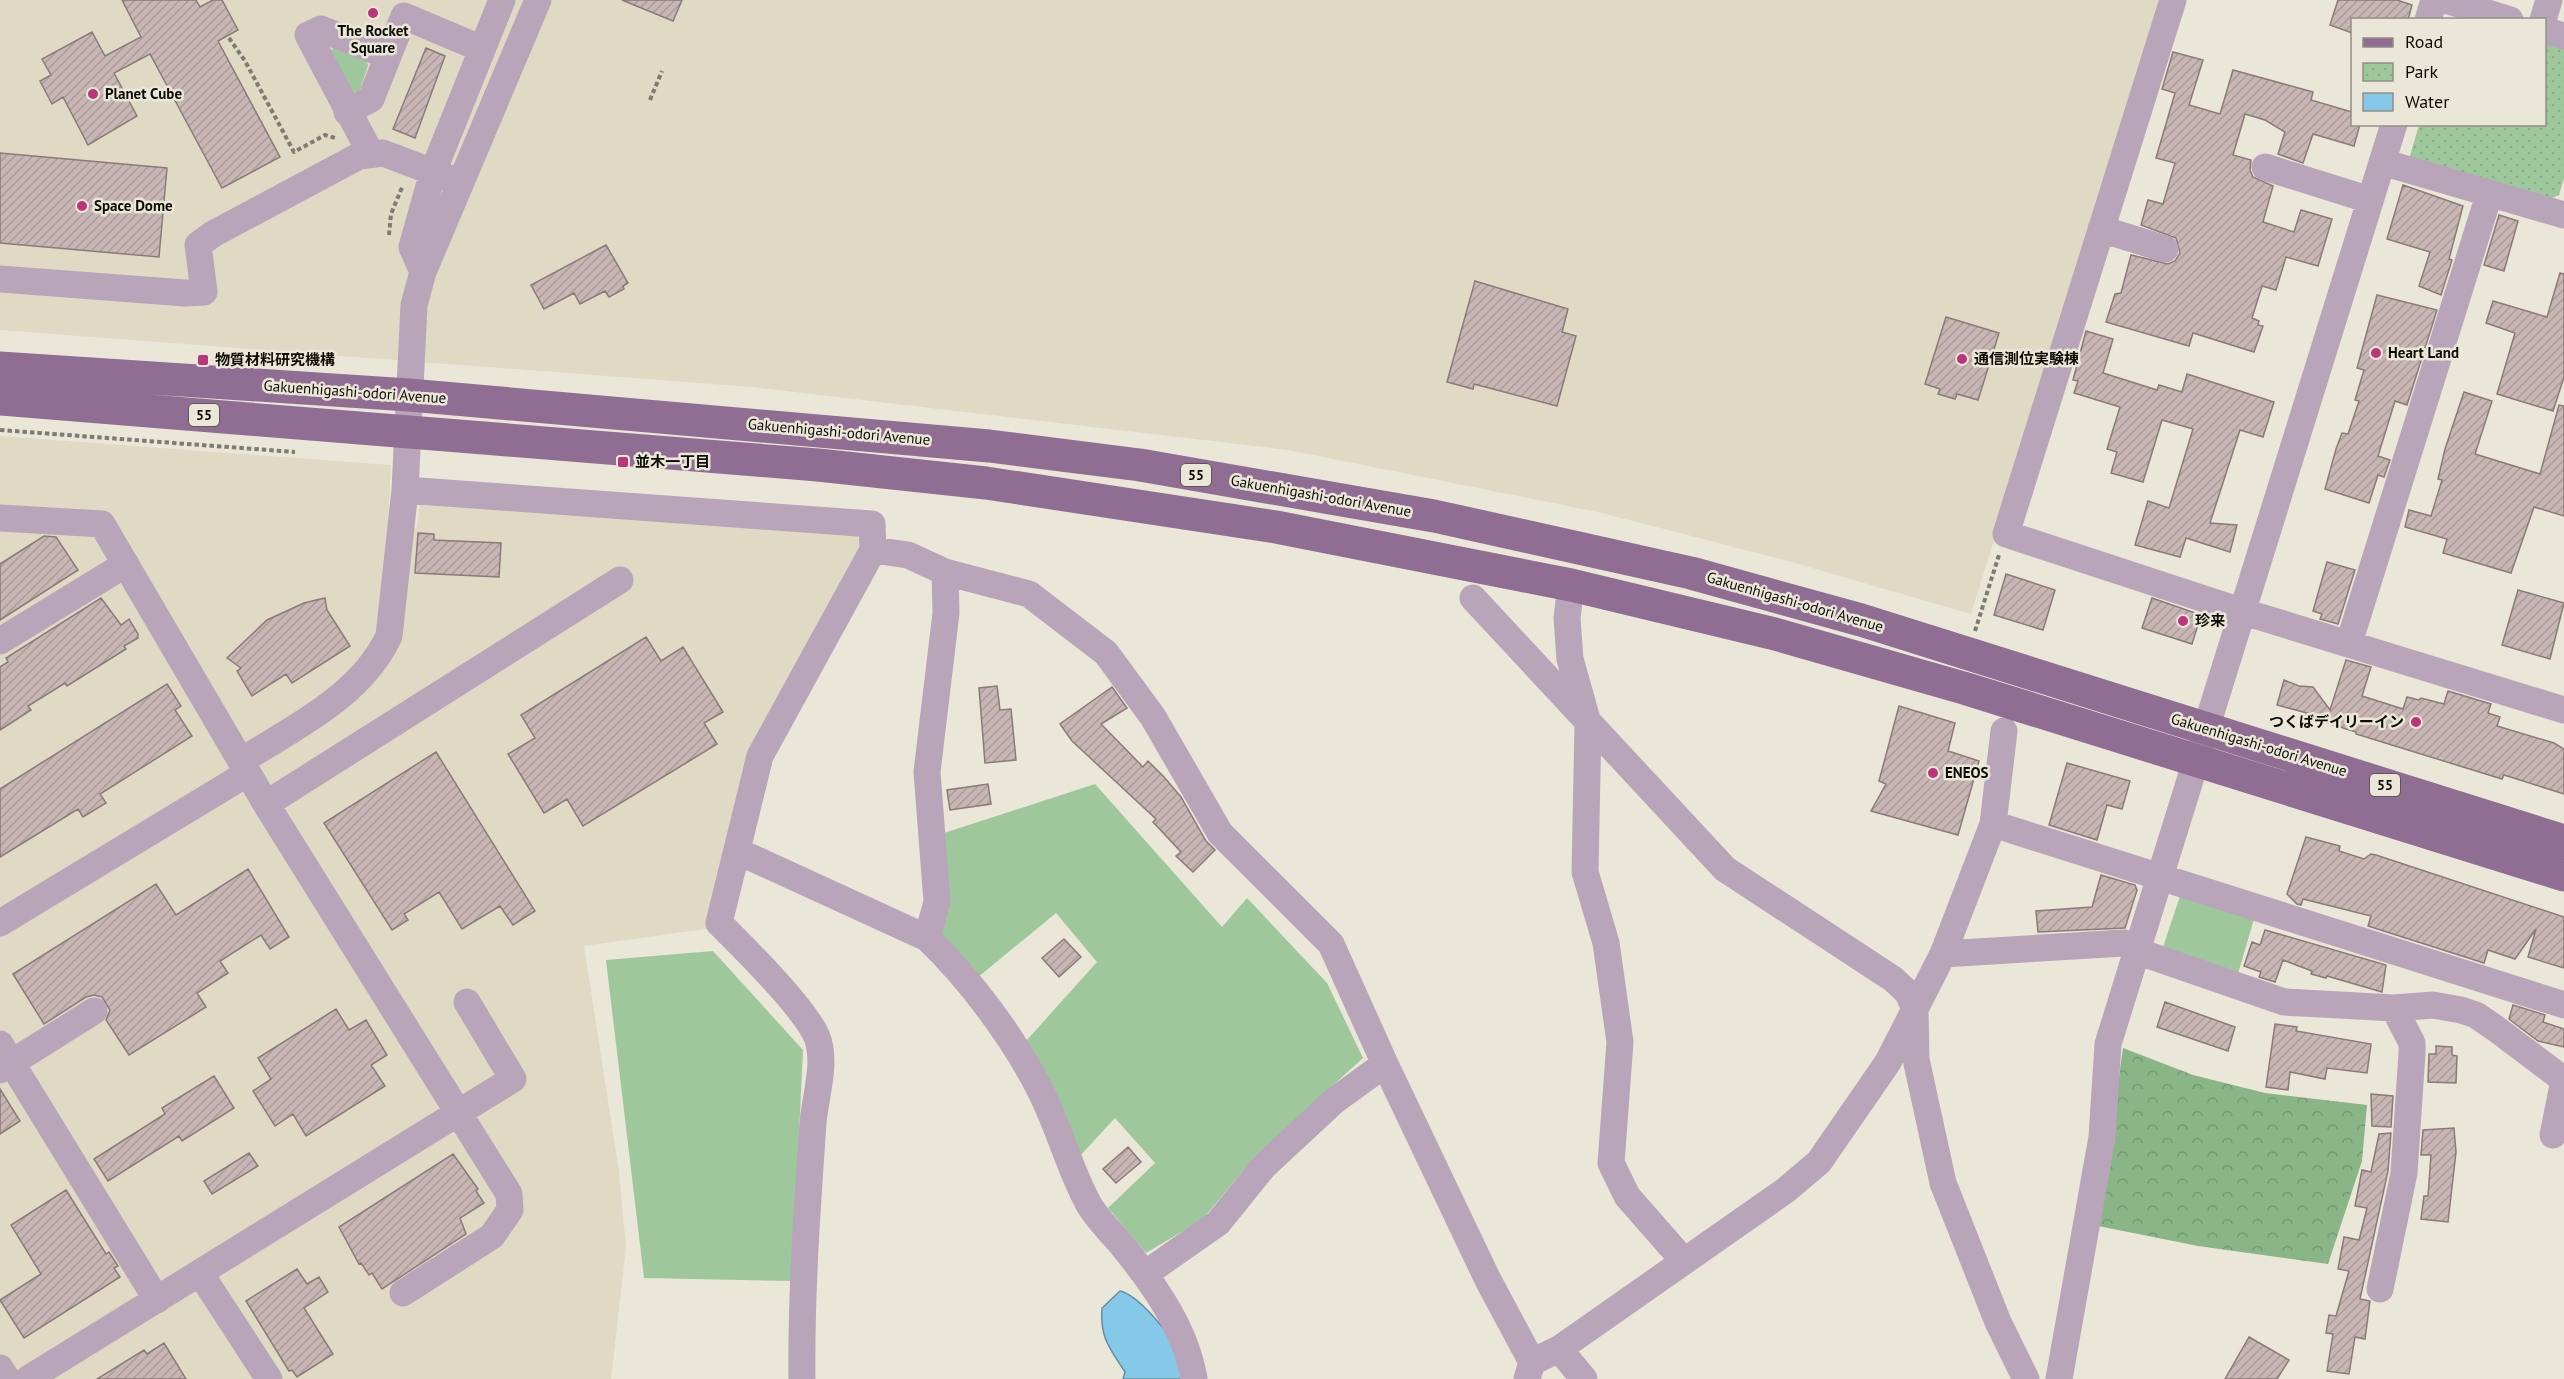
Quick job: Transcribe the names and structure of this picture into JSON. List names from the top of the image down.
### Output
{
  "streets": {
    "main road": ["Gakuenhigashi-odori Avenue", "55"]
  },
  "places": {
    "other": [
      "The Rocket Square",
      "Planet Cube",
      "Space Dome",
      "Heart Land",
      "通信測位実験棟",
      "珍来",
      "つくばデイリーイン",
      "ENEOS"
    ],
    "transit": ["物質材料研究機構", "並木一丁目"]
  },
  "legend": ["Road", "Park", "Water"]
}
